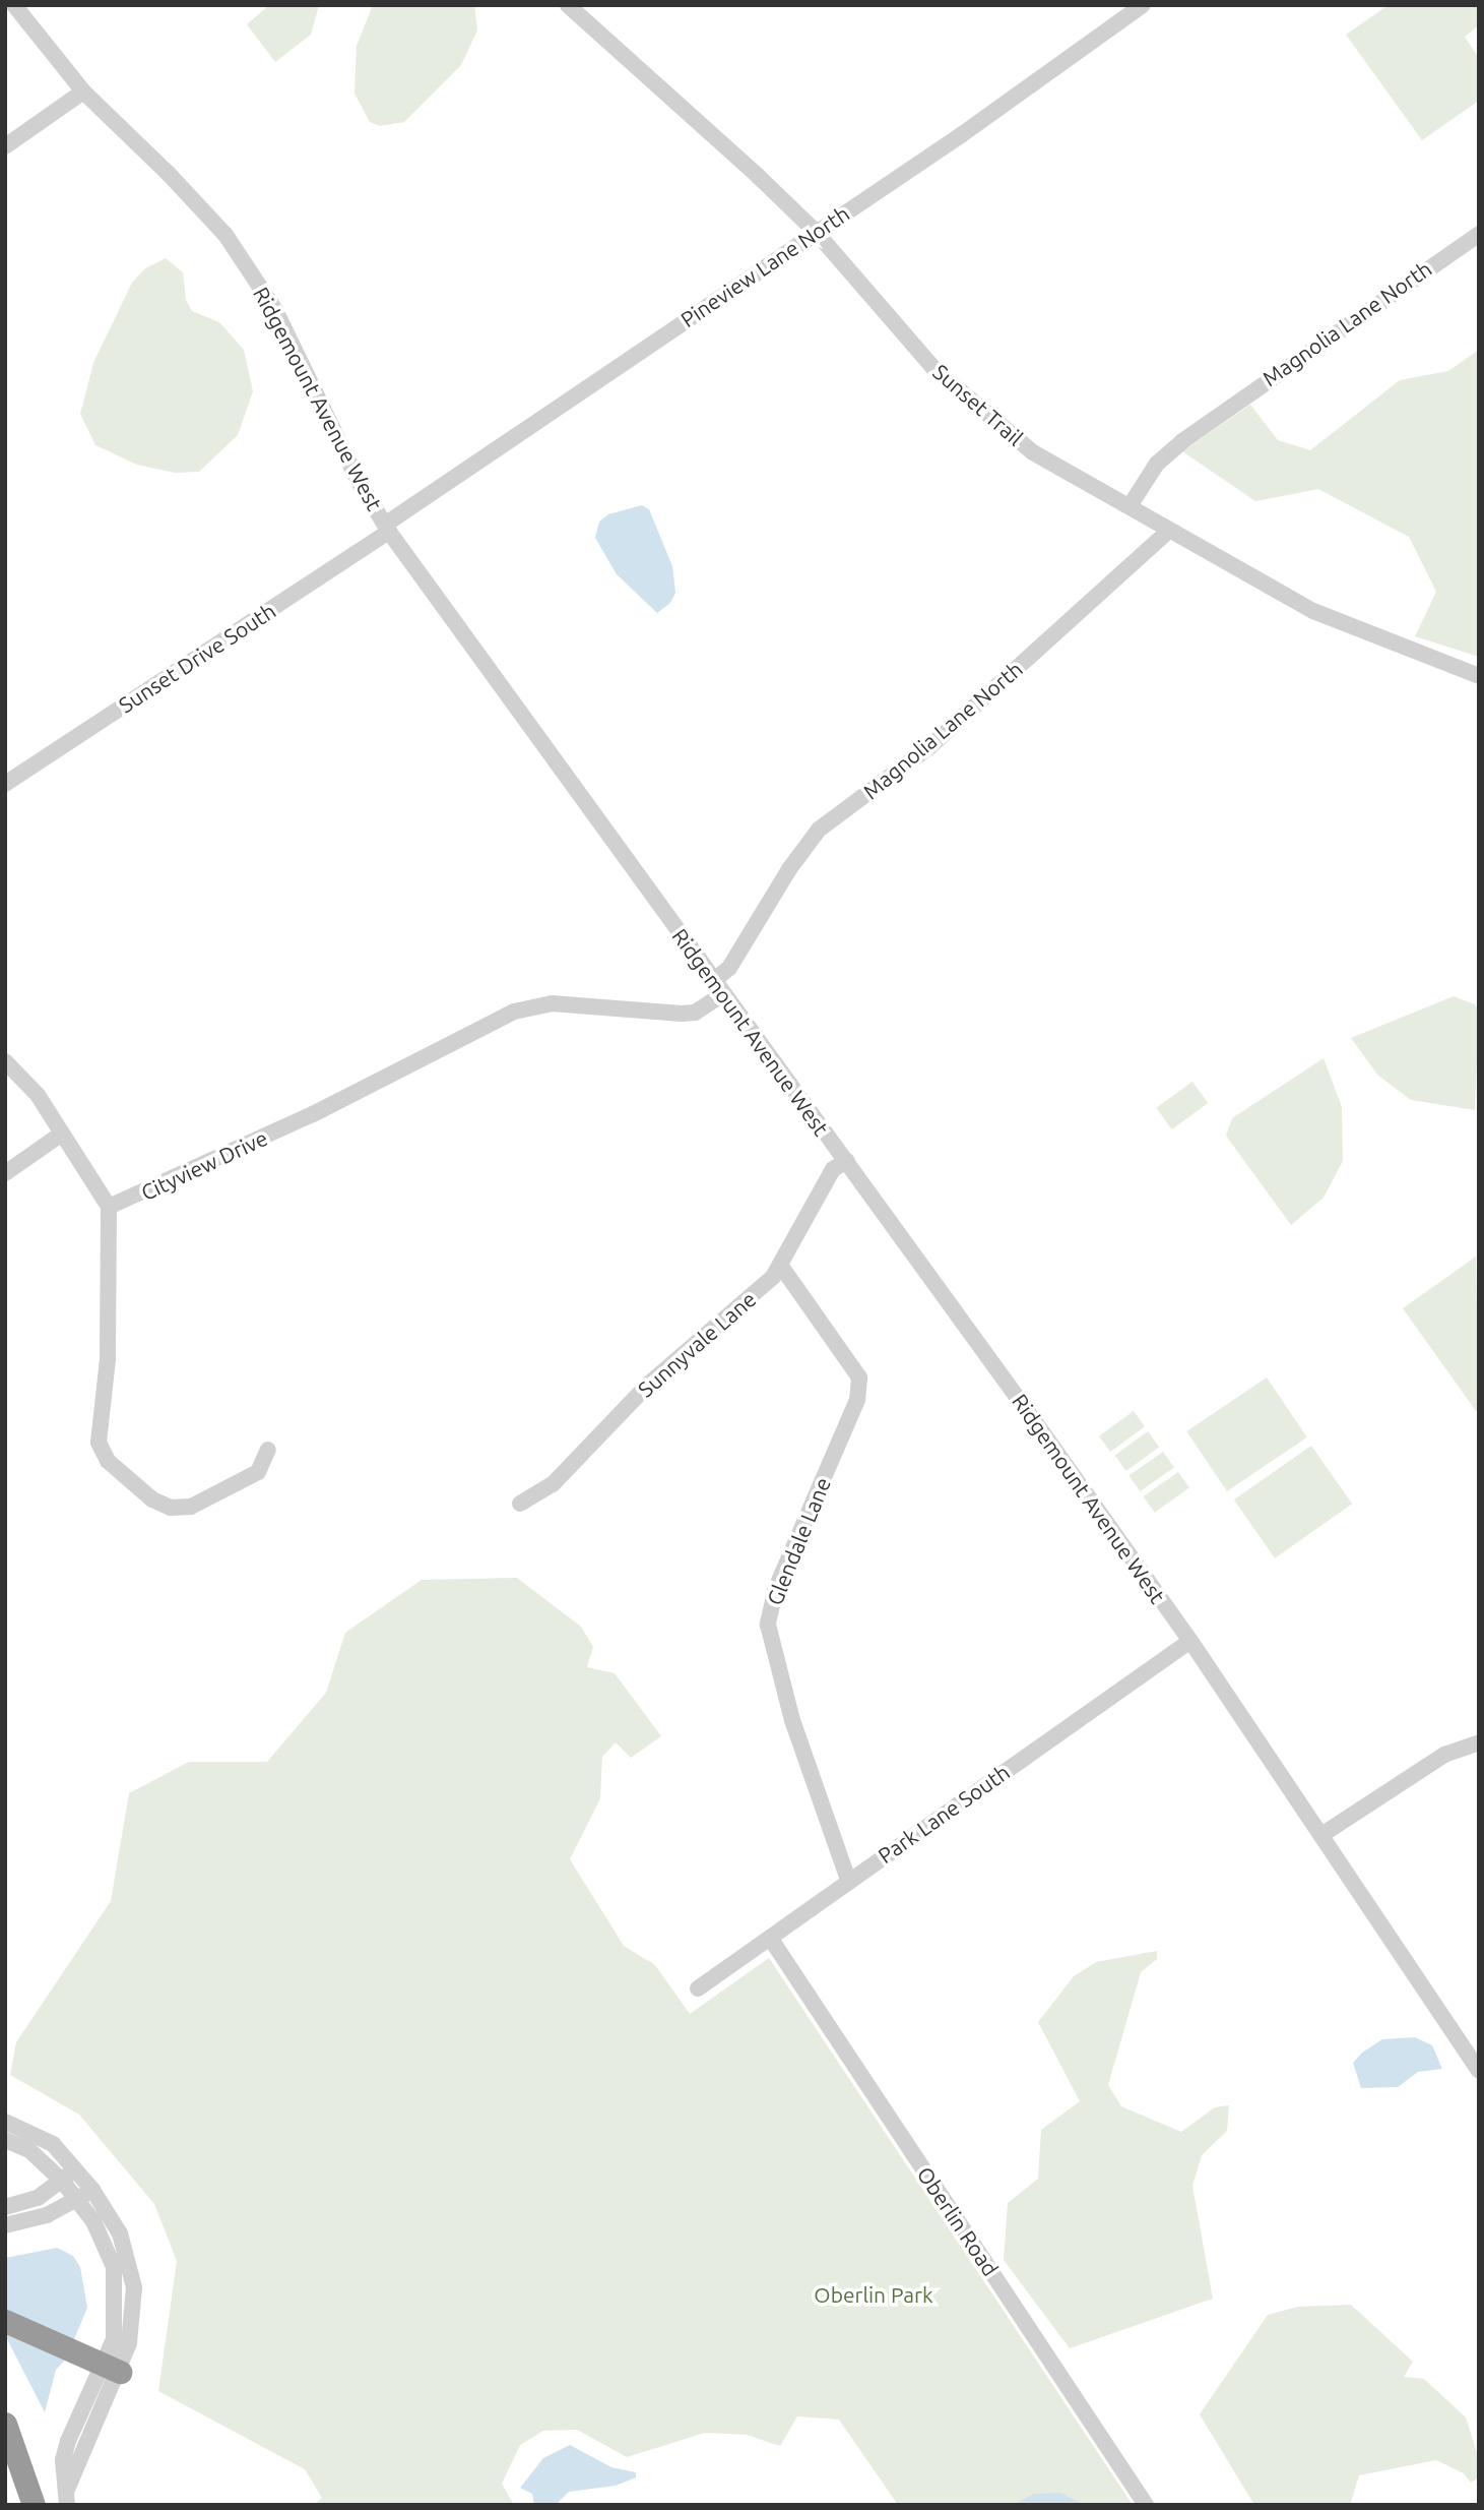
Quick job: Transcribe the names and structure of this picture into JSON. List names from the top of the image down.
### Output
{
  "streets": {
    "street": [
      "Pineview Lane North",
      "Magnolia Lane North",
      "Ridgemount Avenue West",
      "Sunset Trail",
      "Sunset Drive South",
      "Cityview Drive",
      "Sunnyvale Lane",
      "Glendale Lane",
      "Park Lane South",
      "Oberlin Road"
    ]
  },
  "crossings": [
    ["Pineview Lane North", "Ridgemount Avenue West"],
    ["Pineview Lane North", "Sunset Trail"],
    ["Pineview Lane North", "Sunset Drive South"],
    ["Magnolia Lane North", "Ridgemount Avenue West"],
    ["Magnolia Lane North", "Sunset Trail"],
    ["Magnolia Lane North", "Cityview Drive"],
    ["Ridgemount Avenue West", "Sunset Drive South"],
    ["Ridgemount Avenue West", "Cityview Drive"],
    ["Ridgemount Avenue West", "Sunnyvale Lane"],
    ["Ridgemount Avenue West", "Park Lane South"],
    ["Sunnyvale Lane", "Glendale Lane"],
    ["Glendale Lane", "Park Lane South"],
    ["Park Lane South", "Oberlin Road"]
  ],
  "parks": ["Oberlin Park"]
}
